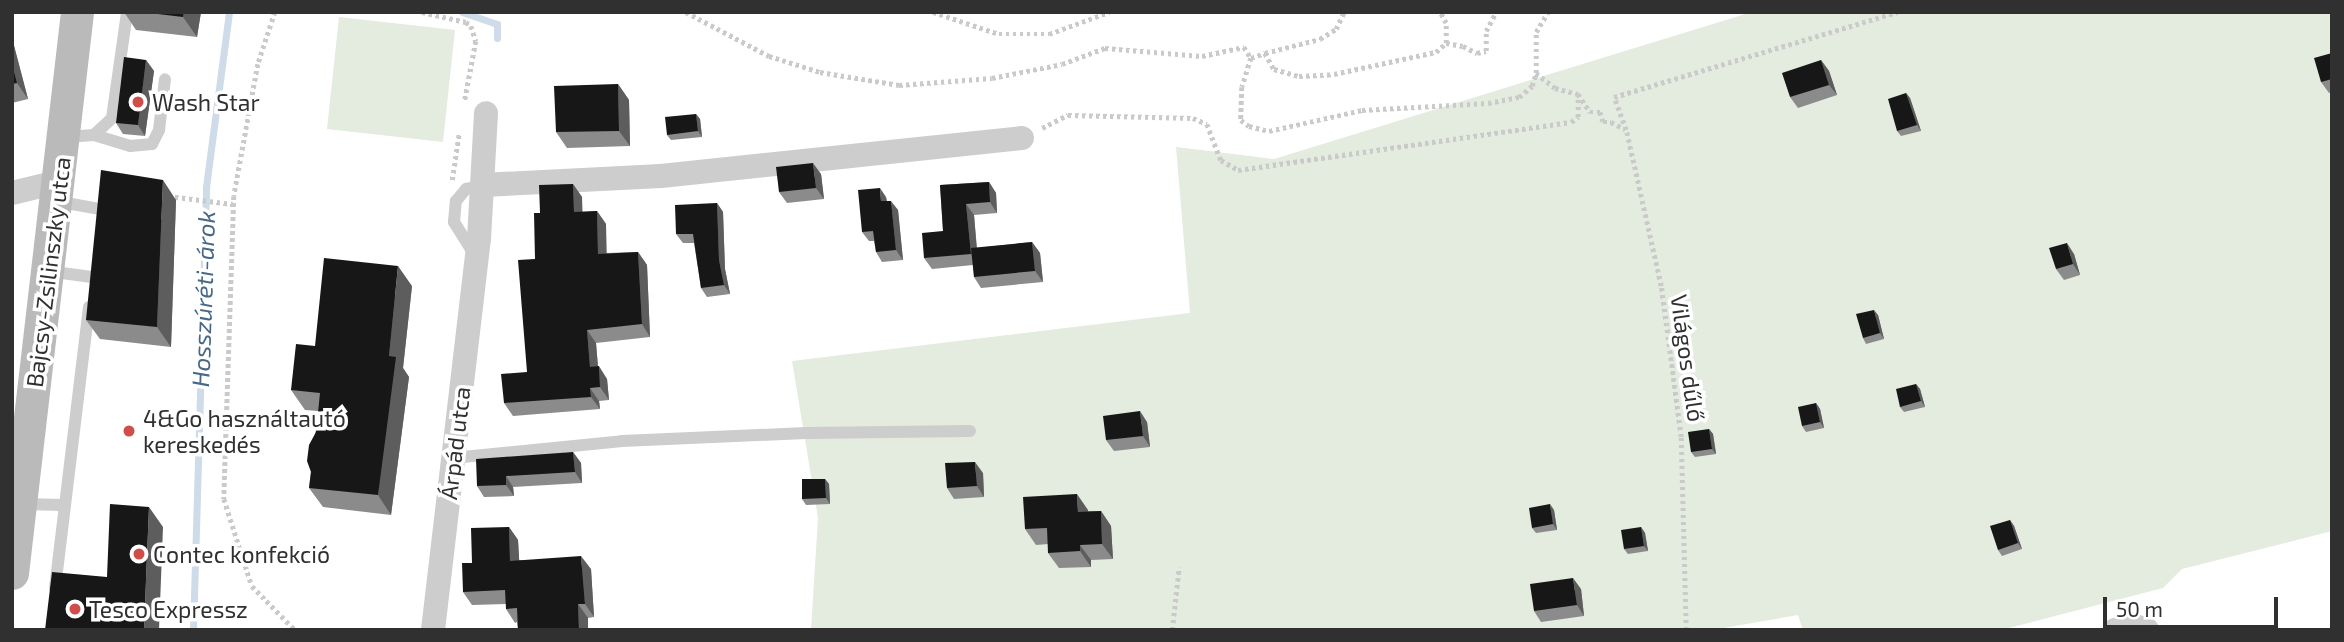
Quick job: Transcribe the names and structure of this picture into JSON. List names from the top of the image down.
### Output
{
  "streets": {
    "main road": ["Bajcsy-Zsilinszky utca"],
    "street": ["Árpád utca"],
    "path": ["Világos dűlő"]
  },
  "water": ["Hosszúréti-árok"],
  "places": [
    "Wash Star",
    "4&Go használtautó kereskedés",
    "Contec konfekció",
    "Tesco Expressz"
  ],
  "scale_bar": "50 m"
}
